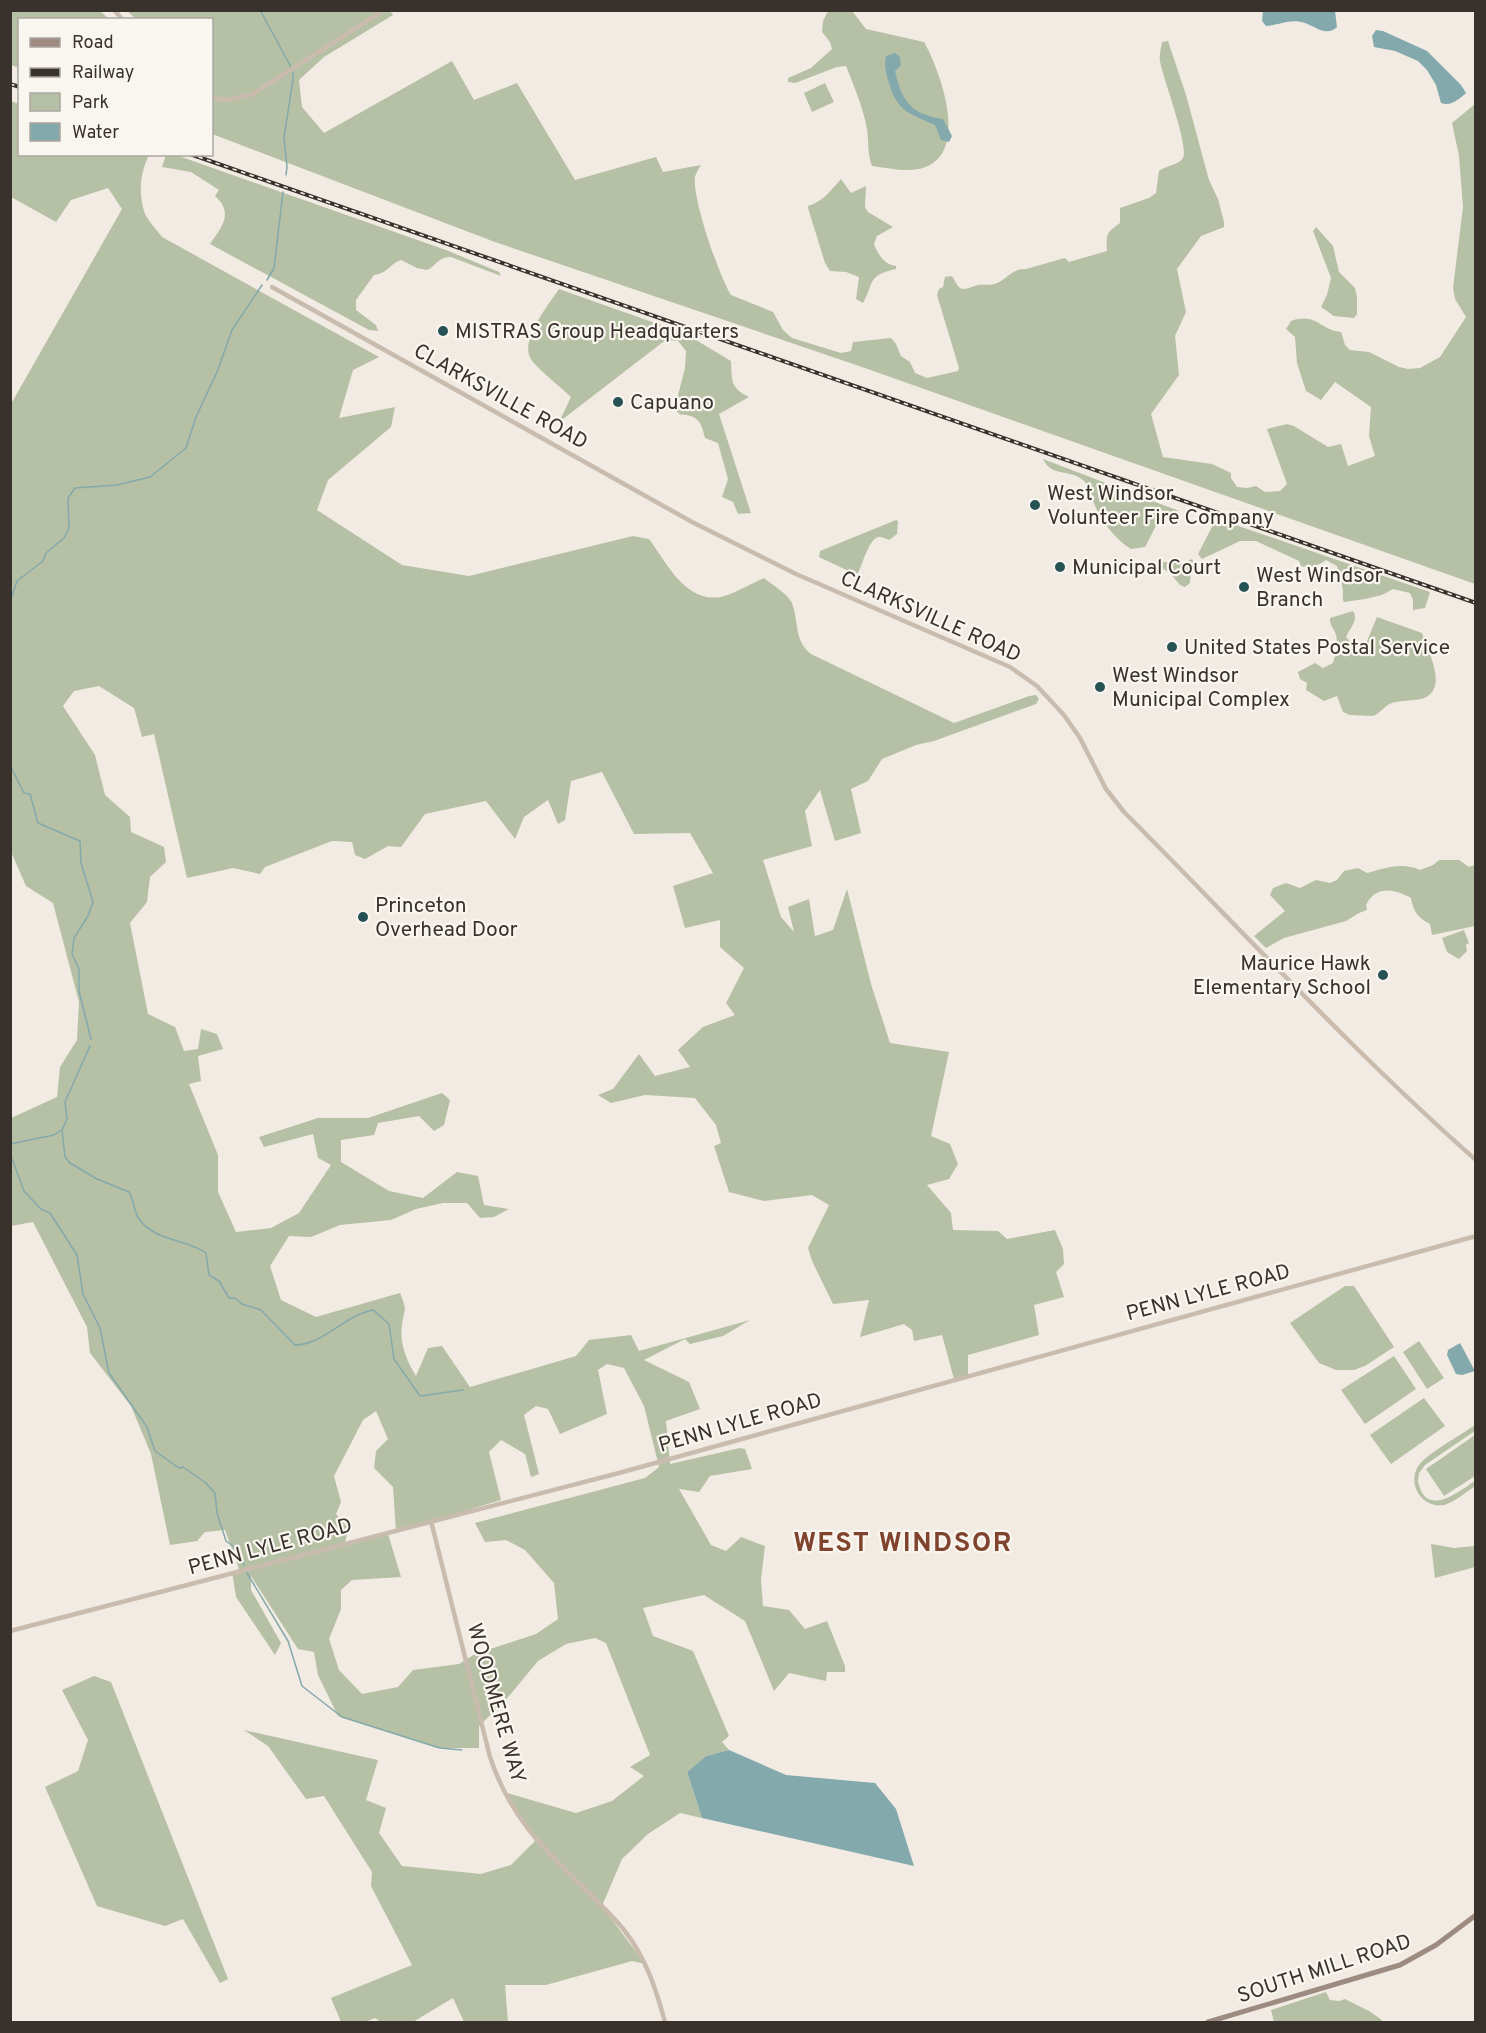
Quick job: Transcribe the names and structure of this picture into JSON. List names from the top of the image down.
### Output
{
  "streets": {
    "main road": ["SOUTH MILL ROAD"],
    "street": ["CLARKSVILLE ROAD", "PENN LYLE ROAD", "WOODMERE WAY"]
  },
  "crossings": [
    ["PENN LYLE ROAD", "WOODMERE WAY"]
  ],
  "districts": ["WEST WINDSOR"],
  "places": [
    "MISTRAS Group Headquarters",
    "Capuano",
    "West Windsor Volunteer Fire Company",
    "Municipal Court",
    "West Windsor Branch",
    "United States Postal Service",
    "West Windsor Municipal Complex",
    "Princeton Overhead Door",
    "Maurice Hawk Elementary School"
  ],
  "legend": [
    "Road",
    "Railway",
    "Park",
    "Water"
  ]
}
